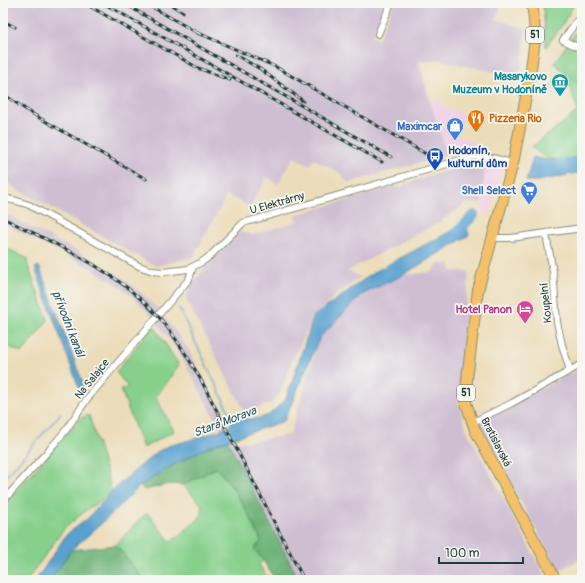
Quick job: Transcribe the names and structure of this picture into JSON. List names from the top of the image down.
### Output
{
  "streets": {
    "main road": ["51", "Bratislavská"],
    "street": ["U Elektrárny", "Koupelní", "Na Salajce"]
  },
  "crossings": [
    ["51", "U Elektrárny"],
    ["51", "Bratislavská"],
    ["U Elektrárny", "Na Salajce"],
    ["U Elektrárny", "Bratislavská"]
  ],
  "water": ["přívodní kanál", "Stará Morava"],
  "places": {
    "museum": ["Masarykovo Muzeum v Hodoníně"],
    "restaurant": ["Pizzeria Rio"],
    "shop": ["Maximcar"],
    "bus stop": ["Hodonín, kulturní dům"],
    "supermarket": ["Shell Select"],
    "hotel": ["Hotel Panon"]
  },
  "scale_bar": "100 m"
}
